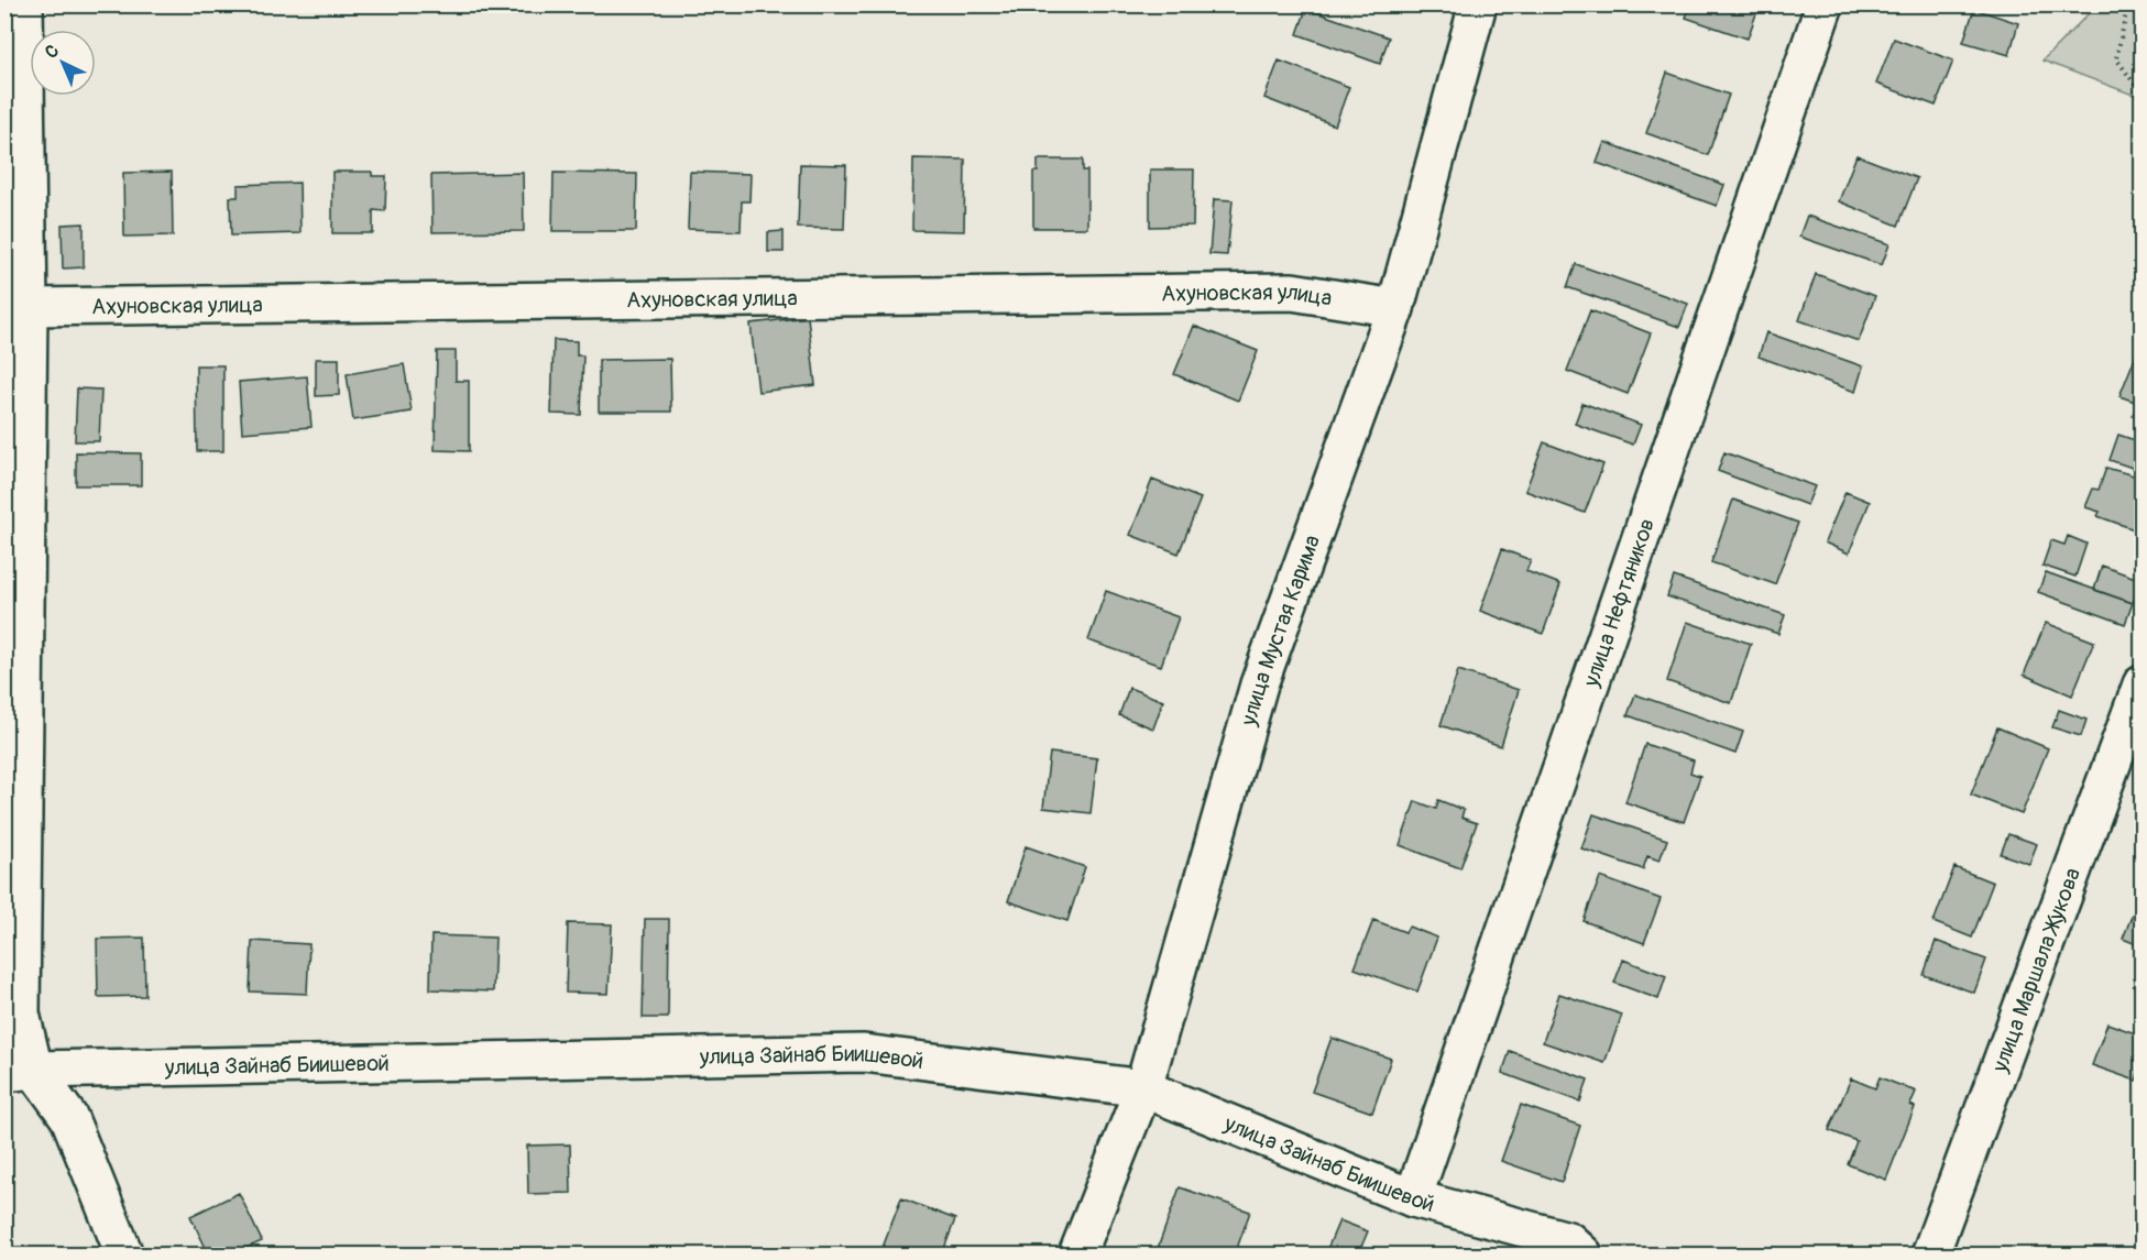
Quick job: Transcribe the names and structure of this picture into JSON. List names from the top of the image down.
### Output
{
  "streets": {
    "street": [
      "Ахуновская улица",
      "улица Нефтяников",
      "улица Мустая Карима",
      "улица Маршала Жукова",
      "улица Зайнаб Биишевой"
    ]
  },
  "crossings": [
    ["Ахуновская улица", "улица Мустая Карима"],
    ["улица Нефтяников", "улица Зайнаб Биишевой"],
    ["улица Мустая Карима", "улица Зайнаб Биишевой"]
  ],
  "north": "top left"
}
